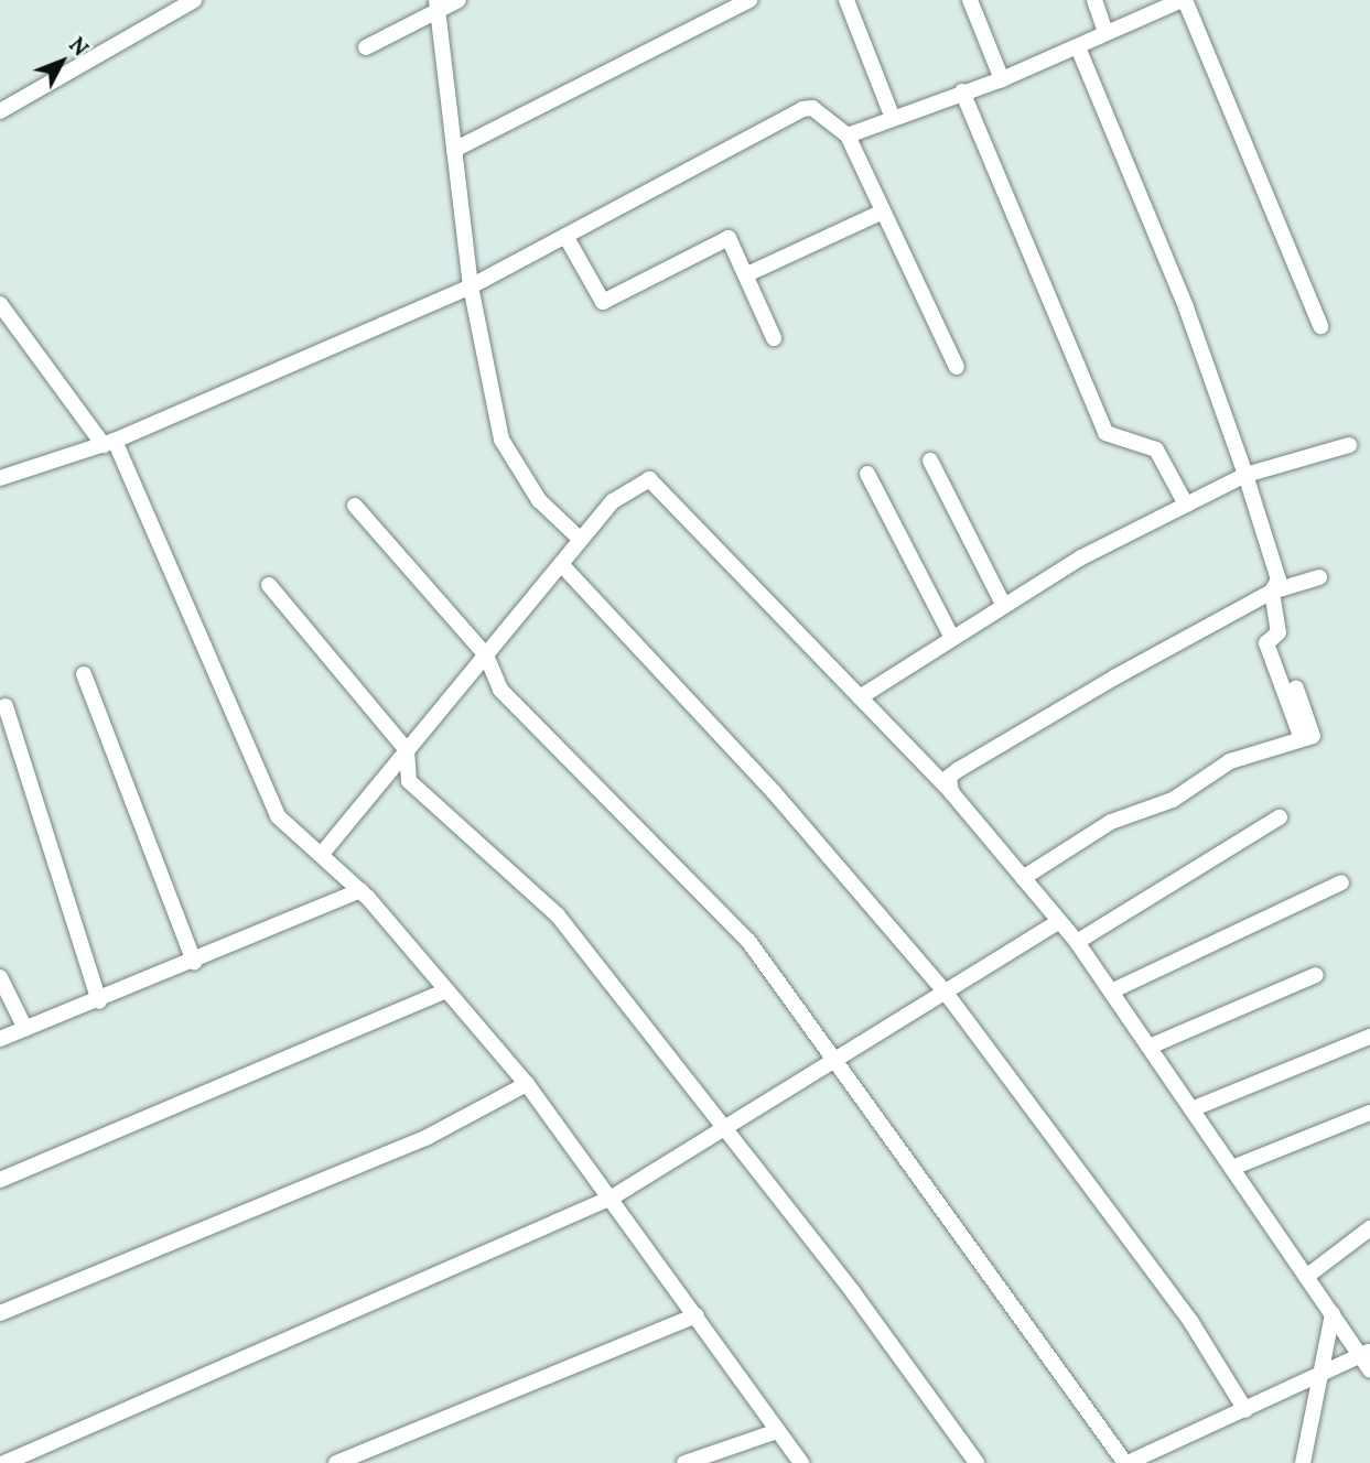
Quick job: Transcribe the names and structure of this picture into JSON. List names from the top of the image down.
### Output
{
  "north": "top right"
}
